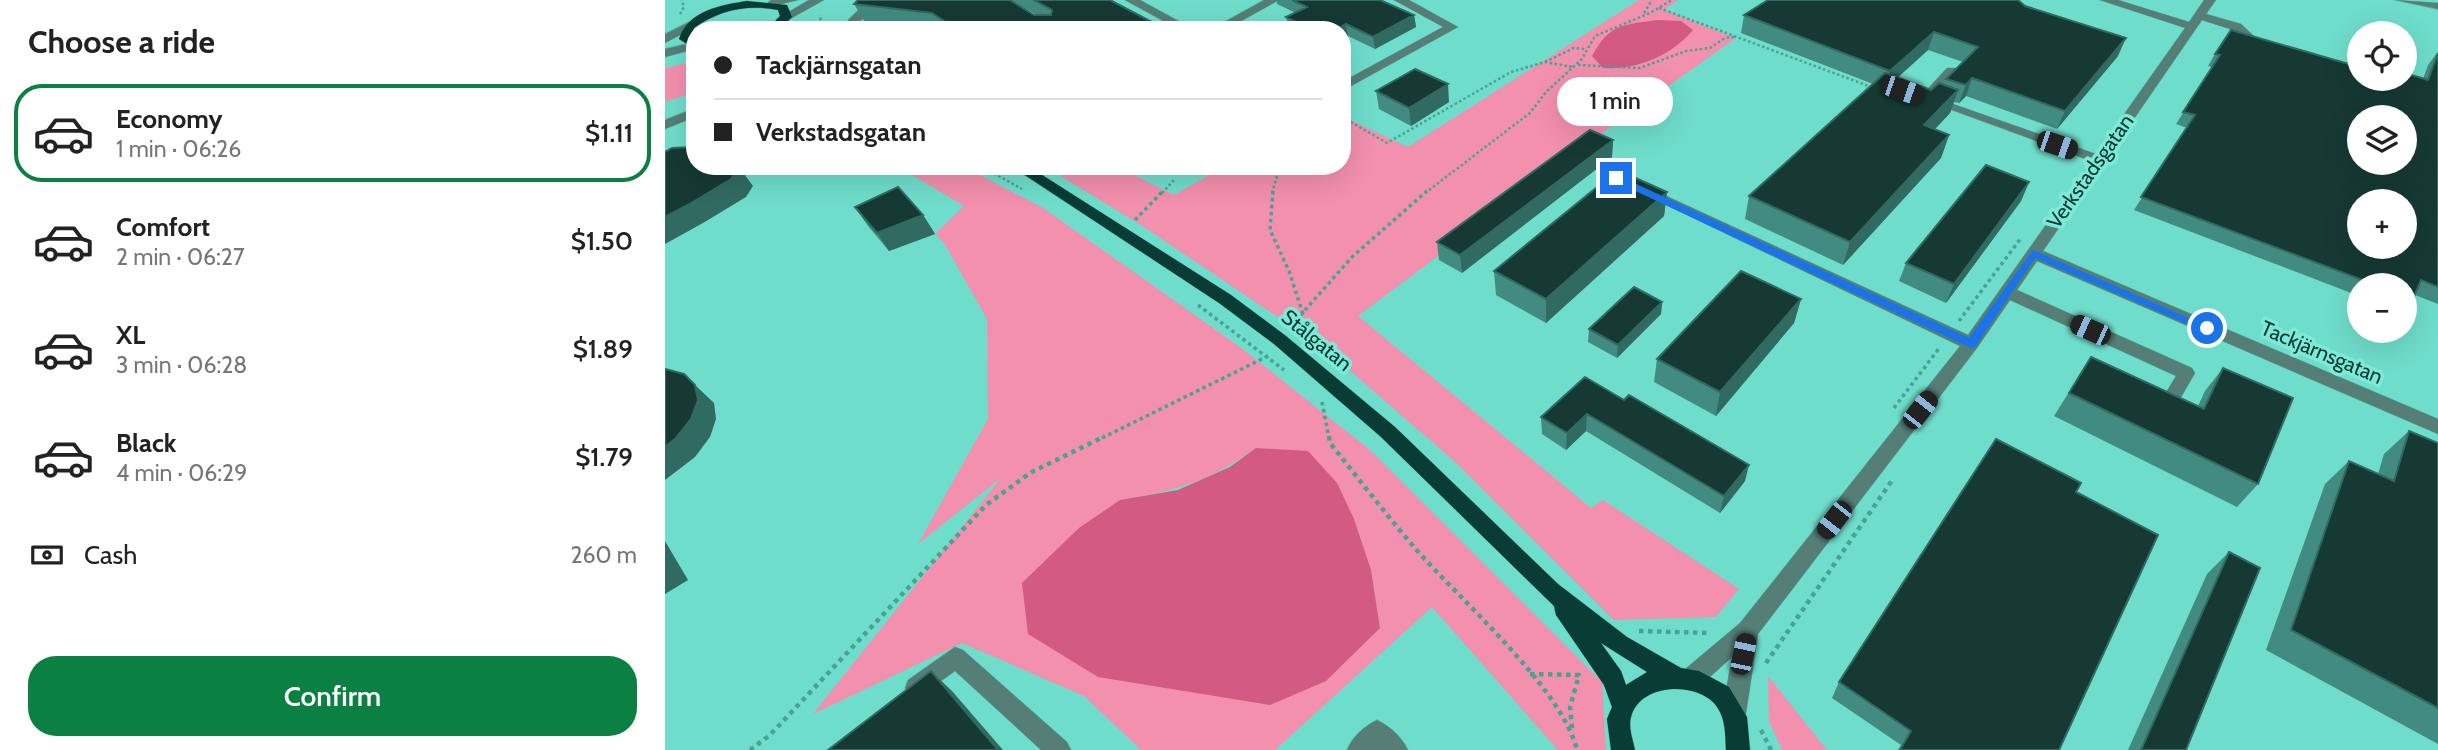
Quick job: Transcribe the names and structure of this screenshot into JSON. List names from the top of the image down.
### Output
{
  "streets": {
    "main road": ["Stålgatan"],
    "street": ["Verkstadsgatan", "Tackjärnsgatan"]
  },
  "crossings": [
    ["Verkstadsgatan", "Stålgatan"],
    ["Verkstadsgatan", "Tackjärnsgatan"]
  ],
  "page": {
    "heading": "Choose a ride",
    "map_buttons": ["+", "−"],
    "banner": ["Tackjärnsgatan", "Verkstadsgatan"],
    "bubble": "1 min",
    "list": [
      {
        "name": "Economy",
        "note": "1 min · 06:26",
        "value": "$1.11"
      },
      {
        "name": "Comfort",
        "note": "2 min · 06:27",
        "value": "$1.50"
      },
      {
        "name": "XL",
        "note": "3 min · 06:28",
        "value": "$1.89"
      },
      {
        "name": "Black",
        "note": "4 min · 06:29",
        "value": "$1.79"
      }
    ],
    "pay": ["Cash", "260 m"],
    "buttons": "Confirm"
  }
}
